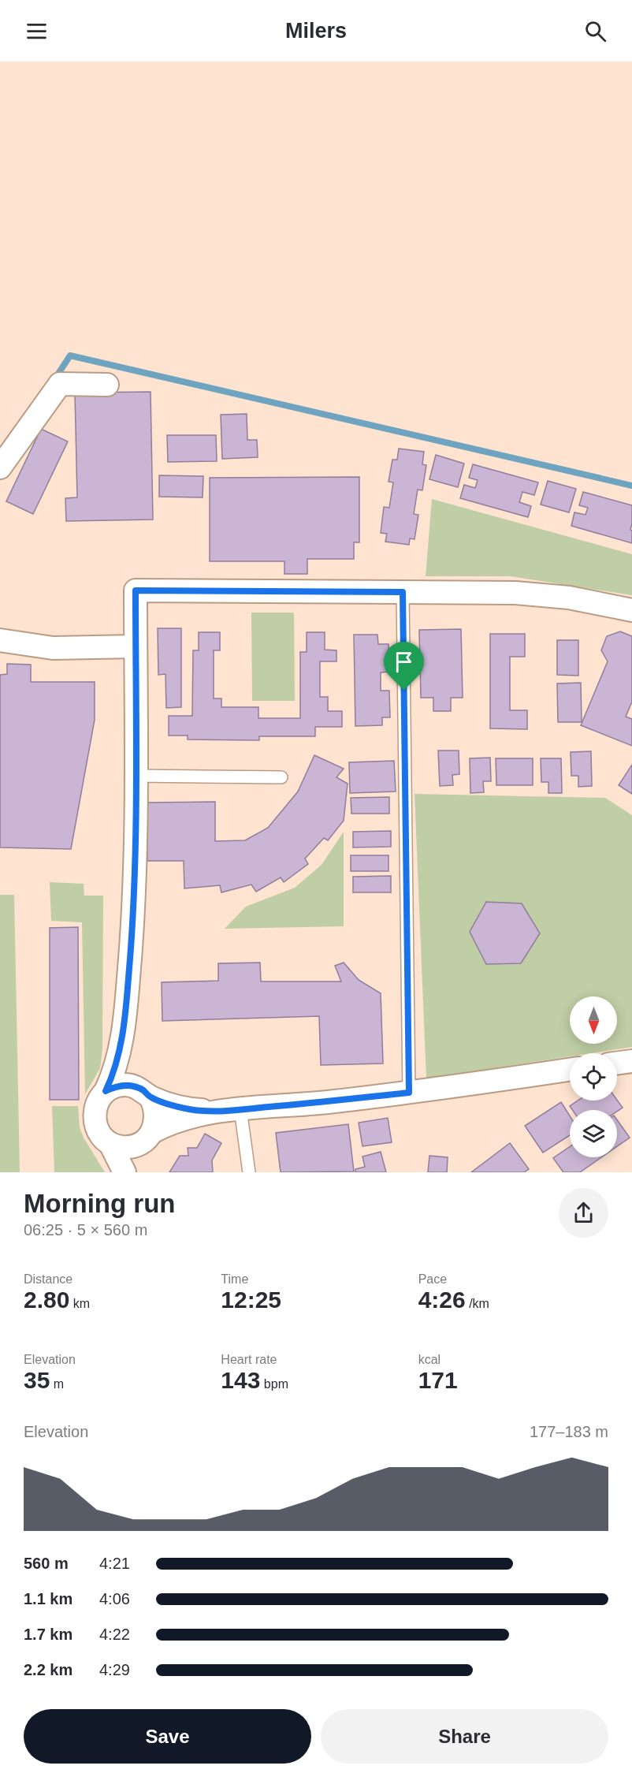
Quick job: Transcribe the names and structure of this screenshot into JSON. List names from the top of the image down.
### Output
{
  "north": "bottom",
  "page": {
    "header": "Milers",
    "heading": ["Morning run", "06:25 · 5 × 560 m"],
    "stats": [
      ["Distance", "2.80 km"],
      ["Time", "12:25"],
      ["Pace", "4:26 /km"],
      ["Elevation", "35 m"],
      ["Heart rate", "143 bpm"],
      ["kcal", "171"]
    ],
    "chart": ["Elevation", "177–183 m"],
    "list": [
      {
        "name": "560 m",
        "note": "4:21"
      },
      {
        "name": "1.1 km",
        "note": "4:06"
      },
      {
        "name": "1.7 km",
        "note": "4:22"
      },
      {
        "name": "2.2 km",
        "note": "4:29"
      }
    ],
    "buttons": ["Save", "Share"]
  }
}
